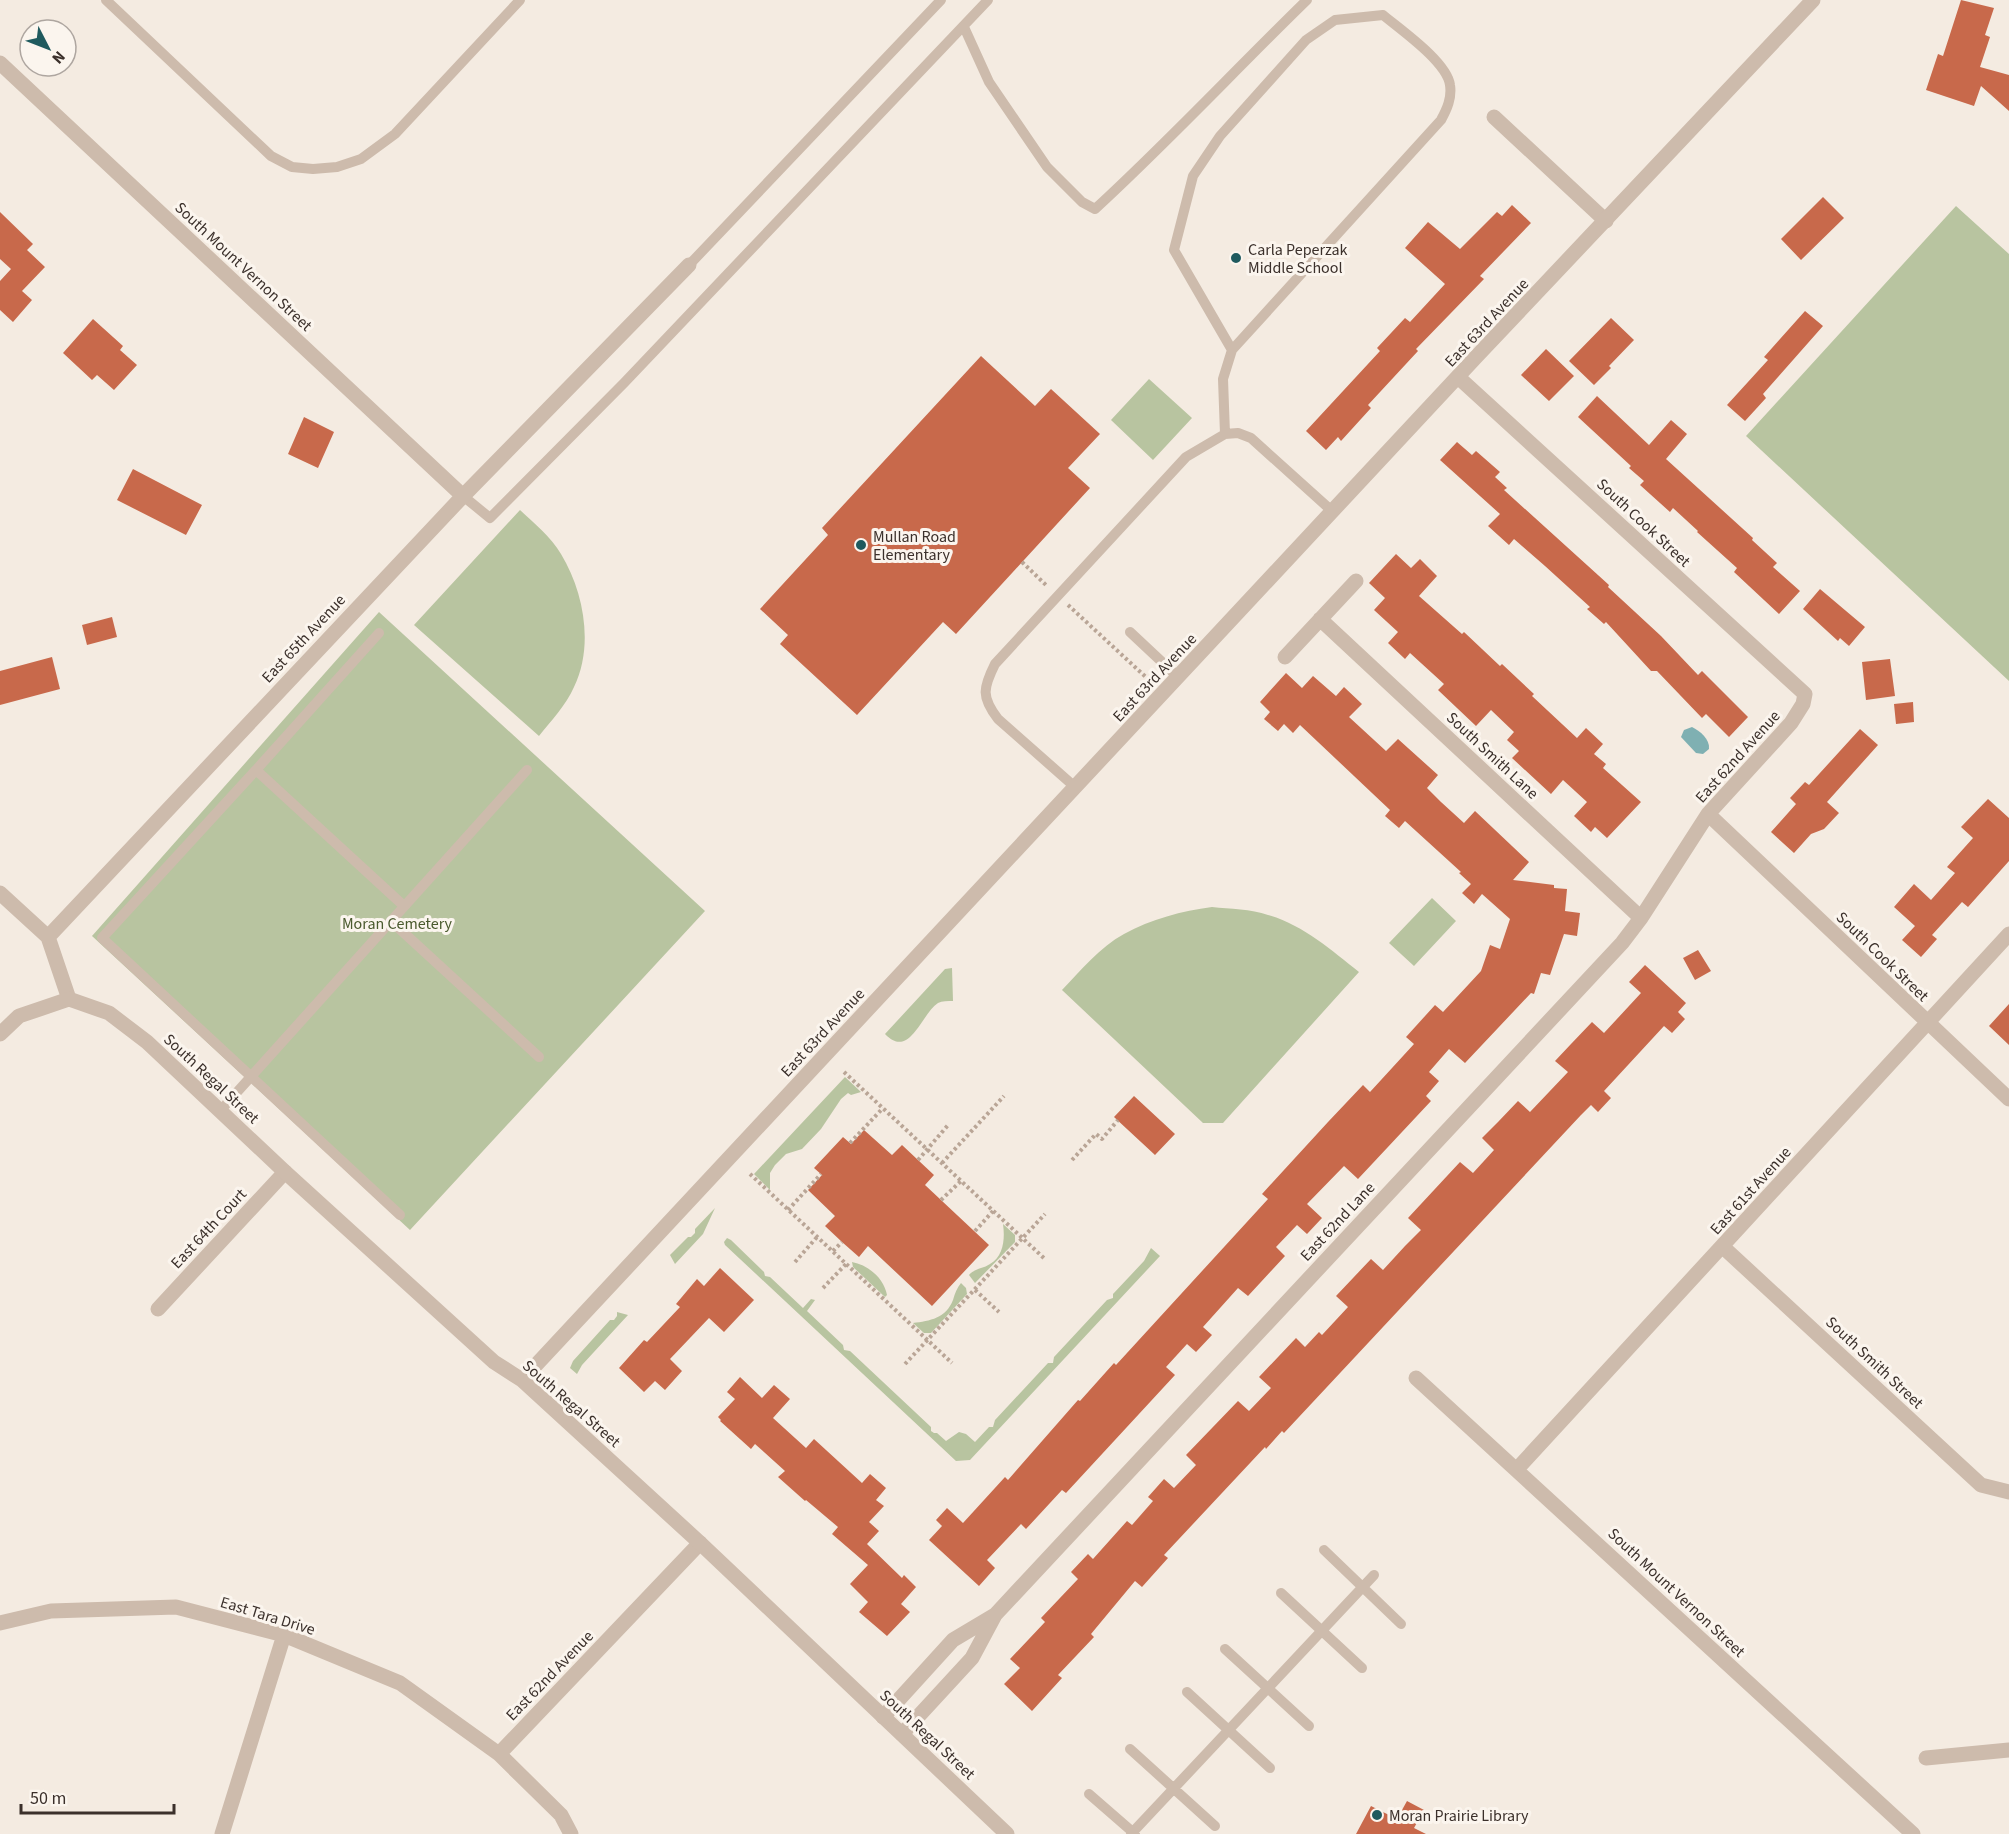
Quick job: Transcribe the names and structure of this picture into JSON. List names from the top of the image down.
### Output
{
  "streets": {
    "street": [
      "South Mount Vernon Street",
      "East 63rd Avenue",
      "South Cook Street",
      "East 65th Avenue",
      "South Smith Lane",
      "East 62nd Avenue",
      "South Regal Street",
      "East 61st Avenue",
      "East 62nd Lane",
      "East 64th Court",
      "South Smith Street",
      "East Tara Drive"
    ]
  },
  "crossings": [
    ["South Mount Vernon Street", "East 65th Avenue"],
    ["South Mount Vernon Street", "East 61st Avenue"],
    ["East 63rd Avenue", "South Cook Street"],
    ["East 63rd Avenue", "South Regal Street"],
    ["South Cook Street", "East 62nd Avenue"],
    ["South Cook Street", "East 61st Avenue"],
    ["South Smith Lane", "East 62nd Lane"],
    ["East 62nd Avenue", "South Regal Street"],
    ["East 62nd Avenue", "East 62nd Lane"],
    ["East 62nd Avenue", "East Tara Drive"],
    ["South Regal Street", "East 62nd Lane"],
    ["South Regal Street", "East 64th Court"],
    ["East 61st Avenue", "South Smith Street"]
  ],
  "parks": ["Moran Cemetery"],
  "places": ["Carla Peperzak Middle School", "Mullan Road Elementary", "Moran Prairie Library"],
  "scale_bar": "50 m",
  "north": "bottom right"
}
